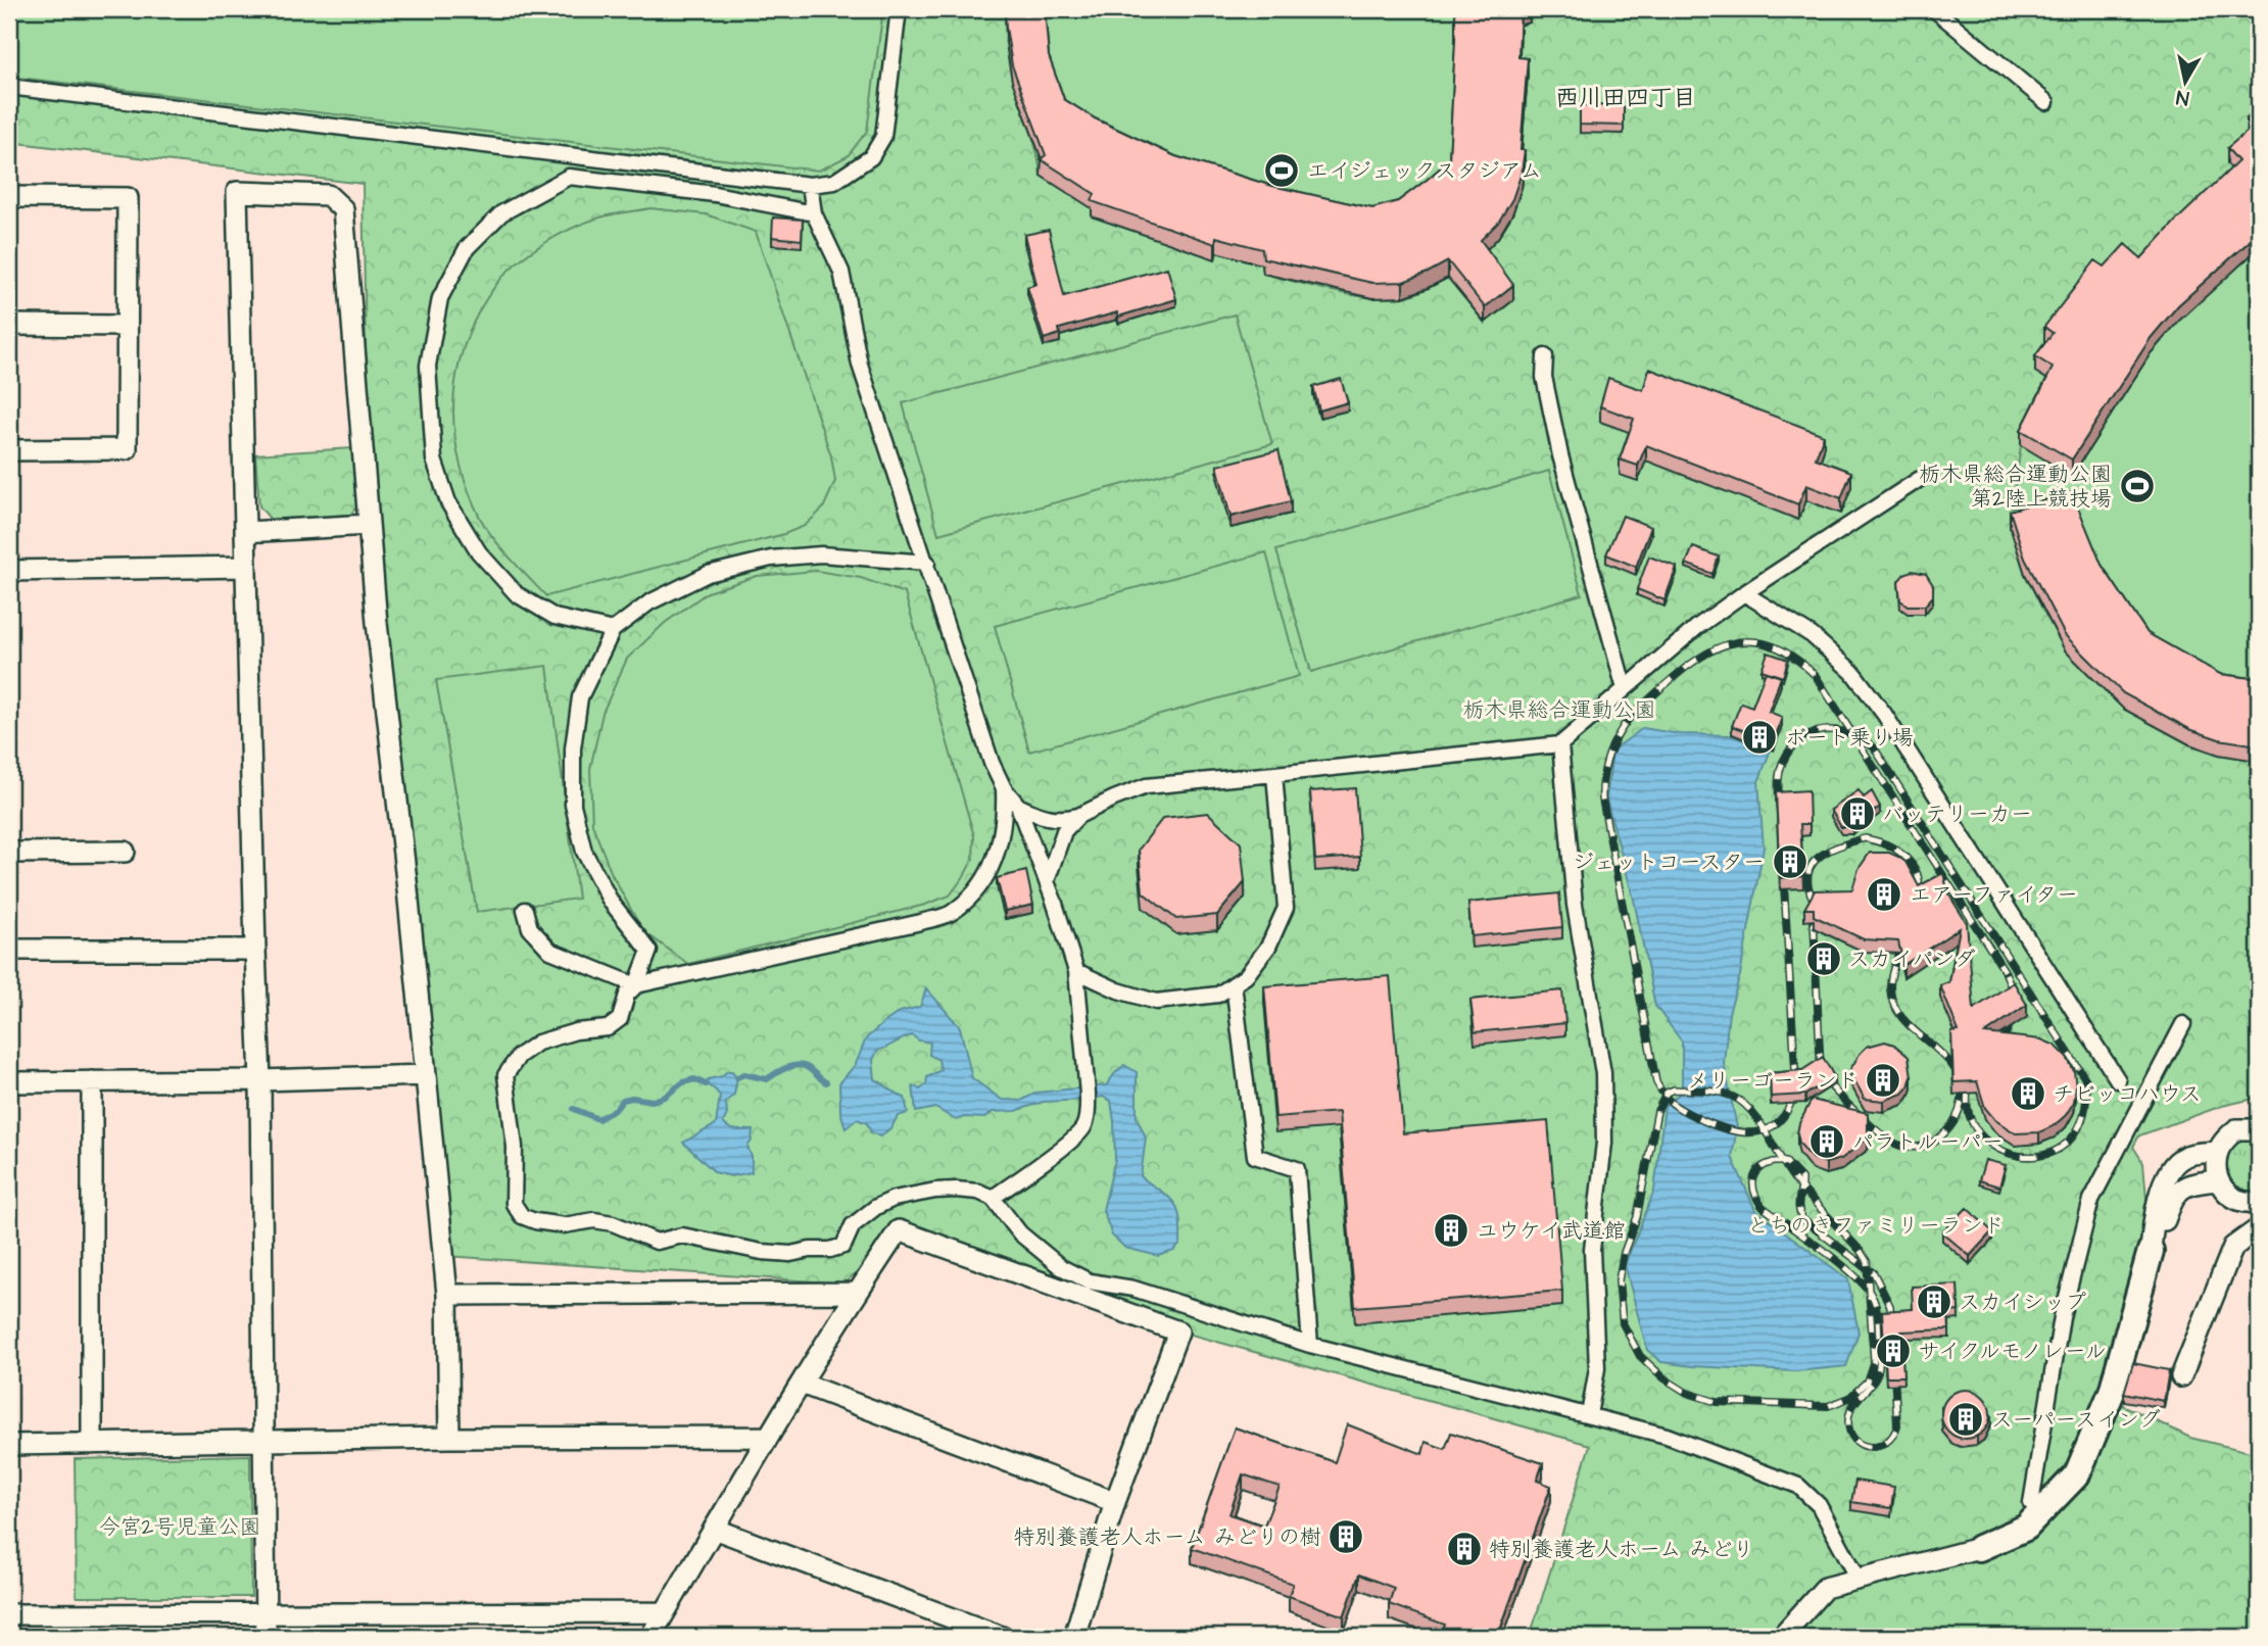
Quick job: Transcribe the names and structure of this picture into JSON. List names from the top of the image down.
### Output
{
  "districts": ["西川田四丁目"],
  "parks": ["栃木県総合運動公園", "とちのきファミリーランド", "今宮2号児童公園"],
  "places": {
    "sports": ["エイジェックスタジアム", "栃木県総合運動公園 第2陸上競技場"],
    "building": [
      "ボート乗り場",
      "バッテリーカー",
      "ジェットコースター",
      "エアーファイター",
      "スカイパンダ",
      "メリーゴーランド",
      "チビッコハウス",
      "パラトルーパー",
      "ユウケイ武道館",
      "スカイシップ",
      "サイクルモノレール",
      "スーパースイング",
      "特別養護老人ホーム みどりの樹",
      "特別養護老人ホーム みどり"
    ]
  },
  "north": "bottom"
}
